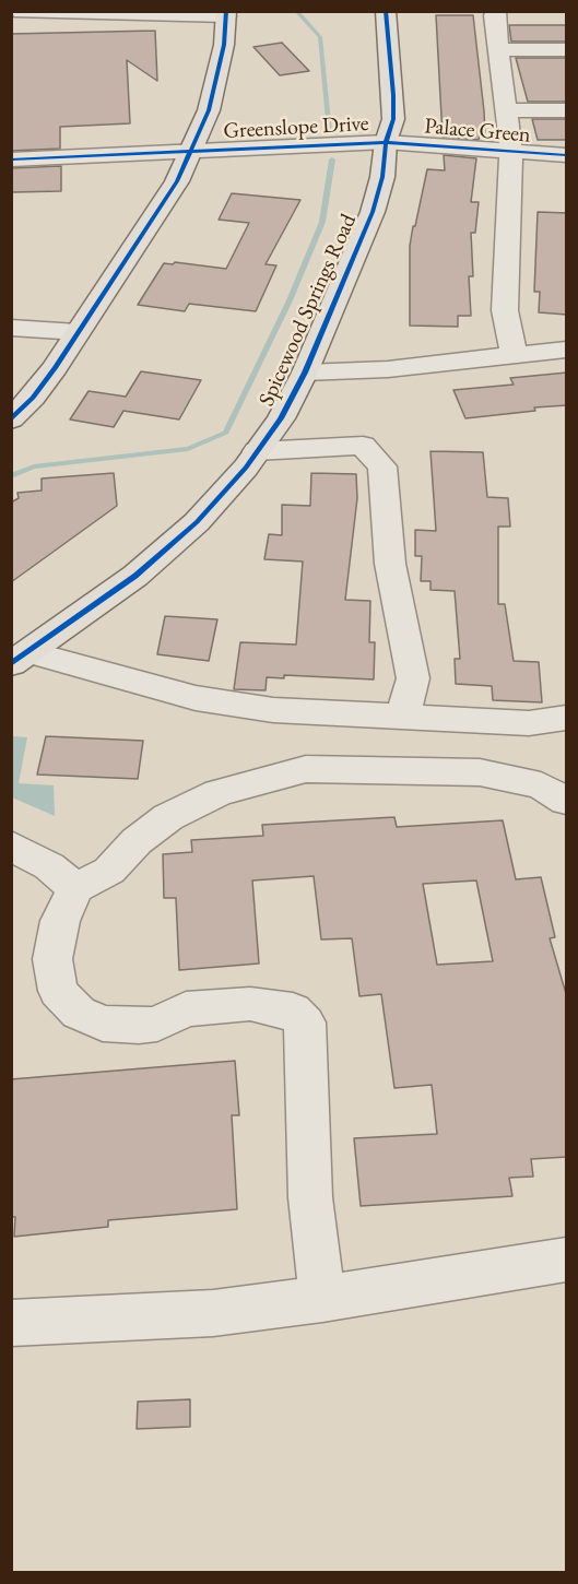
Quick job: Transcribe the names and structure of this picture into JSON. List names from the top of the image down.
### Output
{
  "streets": {
    "main road": ["Spicewood Springs Road"],
    "street": ["Greenslope Drive", "Palace Green"]
  },
  "crossings": [
    ["Greenslope Drive", "Palace Green"],
    ["Greenslope Drive", "Spicewood Springs Road"],
    ["Palace Green", "Spicewood Springs Road"]
  ]
}
